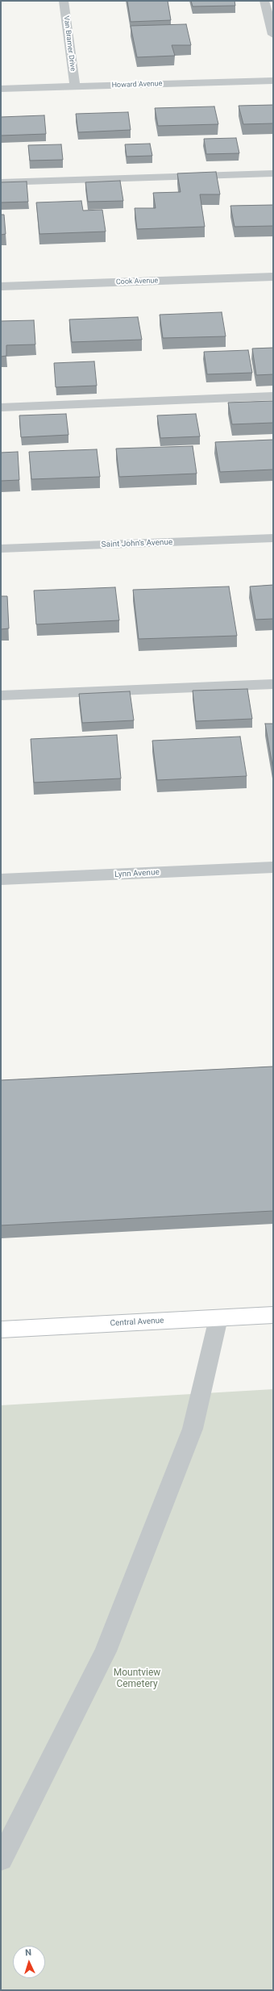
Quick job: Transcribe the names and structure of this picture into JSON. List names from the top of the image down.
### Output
{
  "streets": {
    "main road": ["Central Avenue"],
    "street": [
      "Van Bramer Drive",
      "Howard Avenue",
      "Cook Avenue",
      "Saint John's Avenue",
      "Lynn Avenue"
    ]
  },
  "crossings": [
    ["Van Bramer Drive", "Howard Avenue"]
  ],
  "parks": ["Mountview Cemetery"],
  "north": "top"
}
